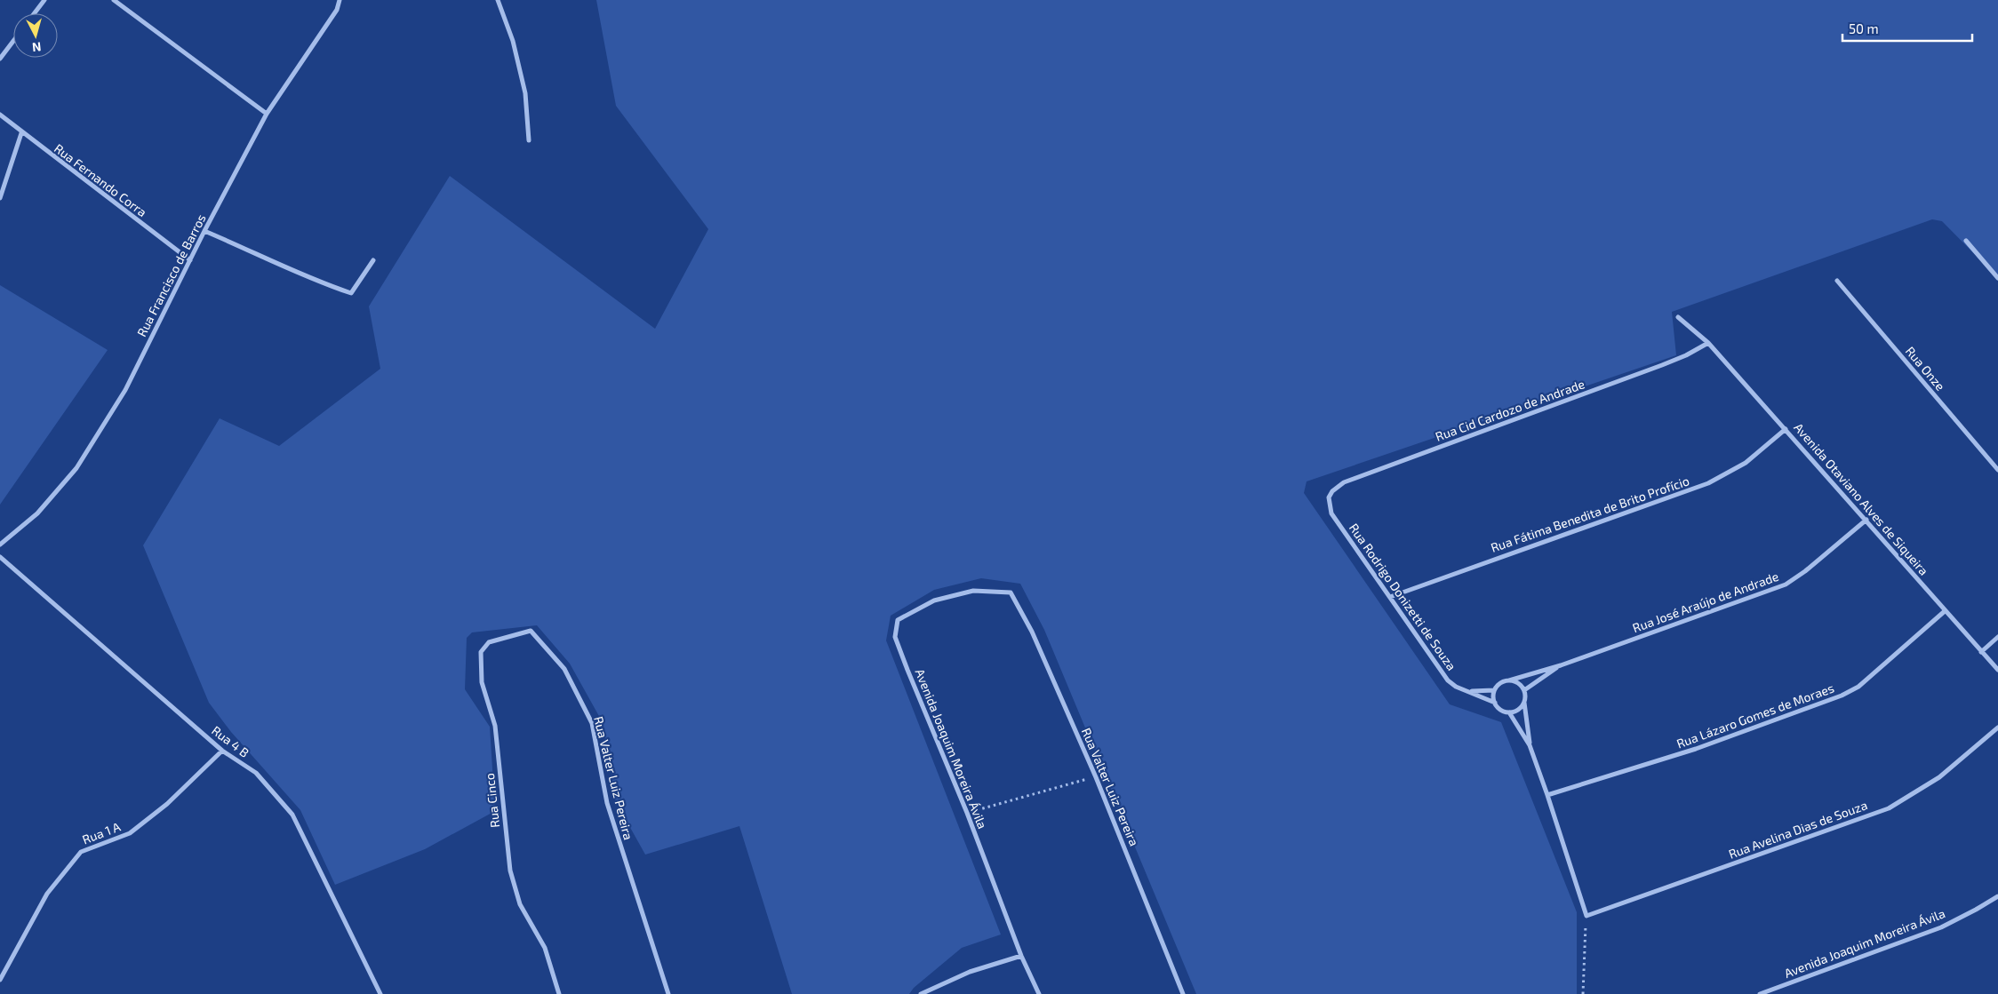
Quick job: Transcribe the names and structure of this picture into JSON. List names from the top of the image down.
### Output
{
  "streets": {
    "street": [
      "Rua Fernando Corra",
      "Rua Francisco de Barros",
      "Rua Onze",
      "Rua Cid Cardozo de Andrade",
      "Avenida Otaviano Alves de Siqueira",
      "Rua Fátima Benedita de Brito Profício",
      "Rua Rodrigo Donizetti de Souza",
      "Rua José Araújo de Andrade",
      "Rua Lázaro Gomes de Moraes",
      "Rua 4 B",
      "Avenida Joaquim Moreira Ávila",
      "Rua Valter Luiz Pereira",
      "Rua Cinco",
      "Rua Avelina Dias de Souza",
      "Rua 1 A"
    ]
  },
  "crossings": [
    ["Rua Fernando Corra", "Rua Francisco de Barros"],
    ["Rua Cid Cardozo de Andrade", "Avenida Otaviano Alves de Siqueira"],
    ["Rua Cid Cardozo de Andrade", "Rua Rodrigo Donizetti de Souza"],
    ["Avenida Otaviano Alves de Siqueira", "Rua Fátima Benedita de Brito Profício"],
    ["Avenida Otaviano Alves de Siqueira", "Rua José Araújo de Andrade"],
    ["Avenida Otaviano Alves de Siqueira", "Rua Lázaro Gomes de Moraes"],
    ["Rua Fátima Benedita de Brito Profício", "Rua Rodrigo Donizetti de Souza"],
    ["Rua Rodrigo Donizetti de Souza", "Rua José Araújo de Andrade"],
    ["Rua 4 B", "Rua 1 A"],
    ["Avenida Joaquim Moreira Ávila", "Rua Valter Luiz Pereira"],
    ["Rua Valter Luiz Pereira", "Rua Cinco"]
  ],
  "scale_bar": "50 m",
  "north": "bottom"
}
